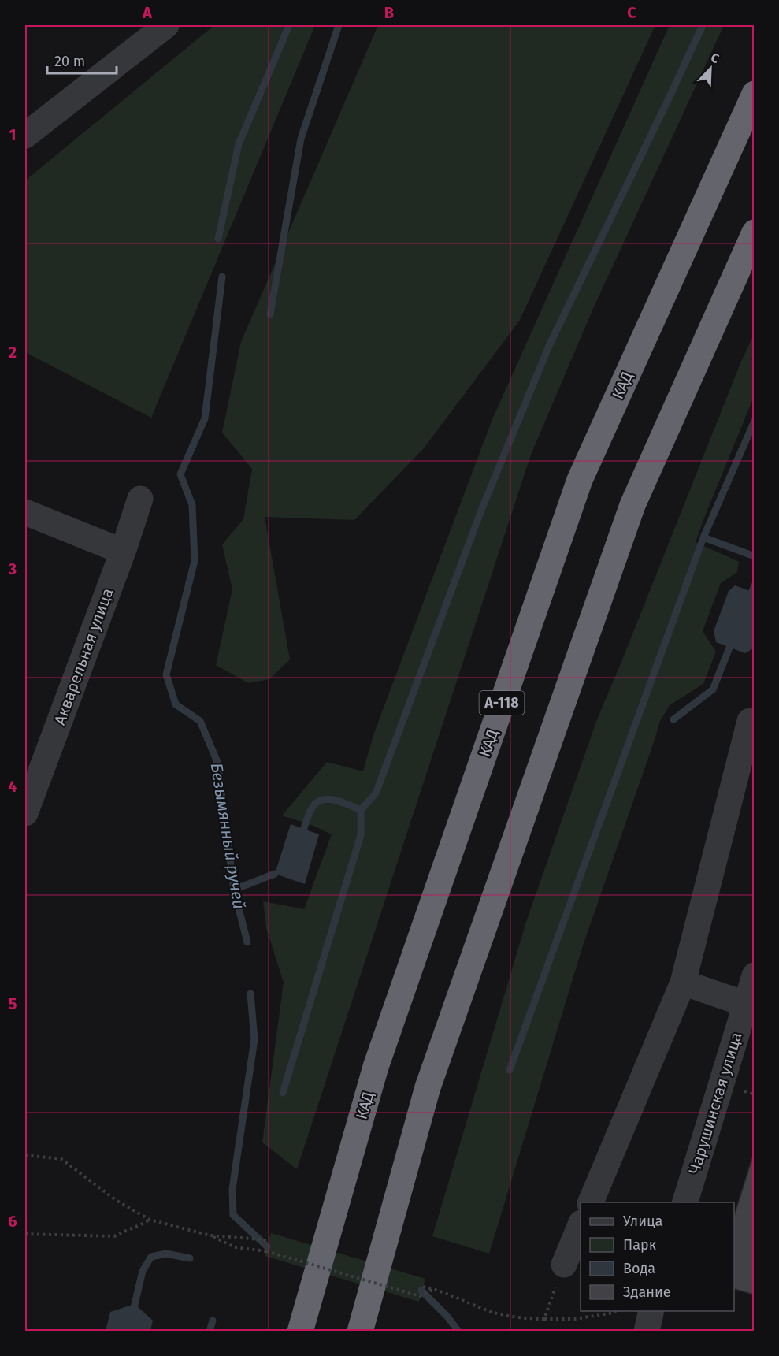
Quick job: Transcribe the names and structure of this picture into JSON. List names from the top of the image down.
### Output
{
  "streets": {
    "highway": ["КАД", "А-118"],
    "street": ["Акварельная улица", "Чарушинская улица"]
  },
  "water": ["Безымянный ручей"],
  "legend": [
    "Улица",
    "Парк",
    "Вода",
    "Здание"
  ],
  "scale_bar": "20 m",
  "north": "top right",
  "grid": {
    "columns": ["A", "B", "C"],
    "rows": [
      "1",
      "2",
      "3",
      "4",
      "5",
      "6"
    ]
  }
}
